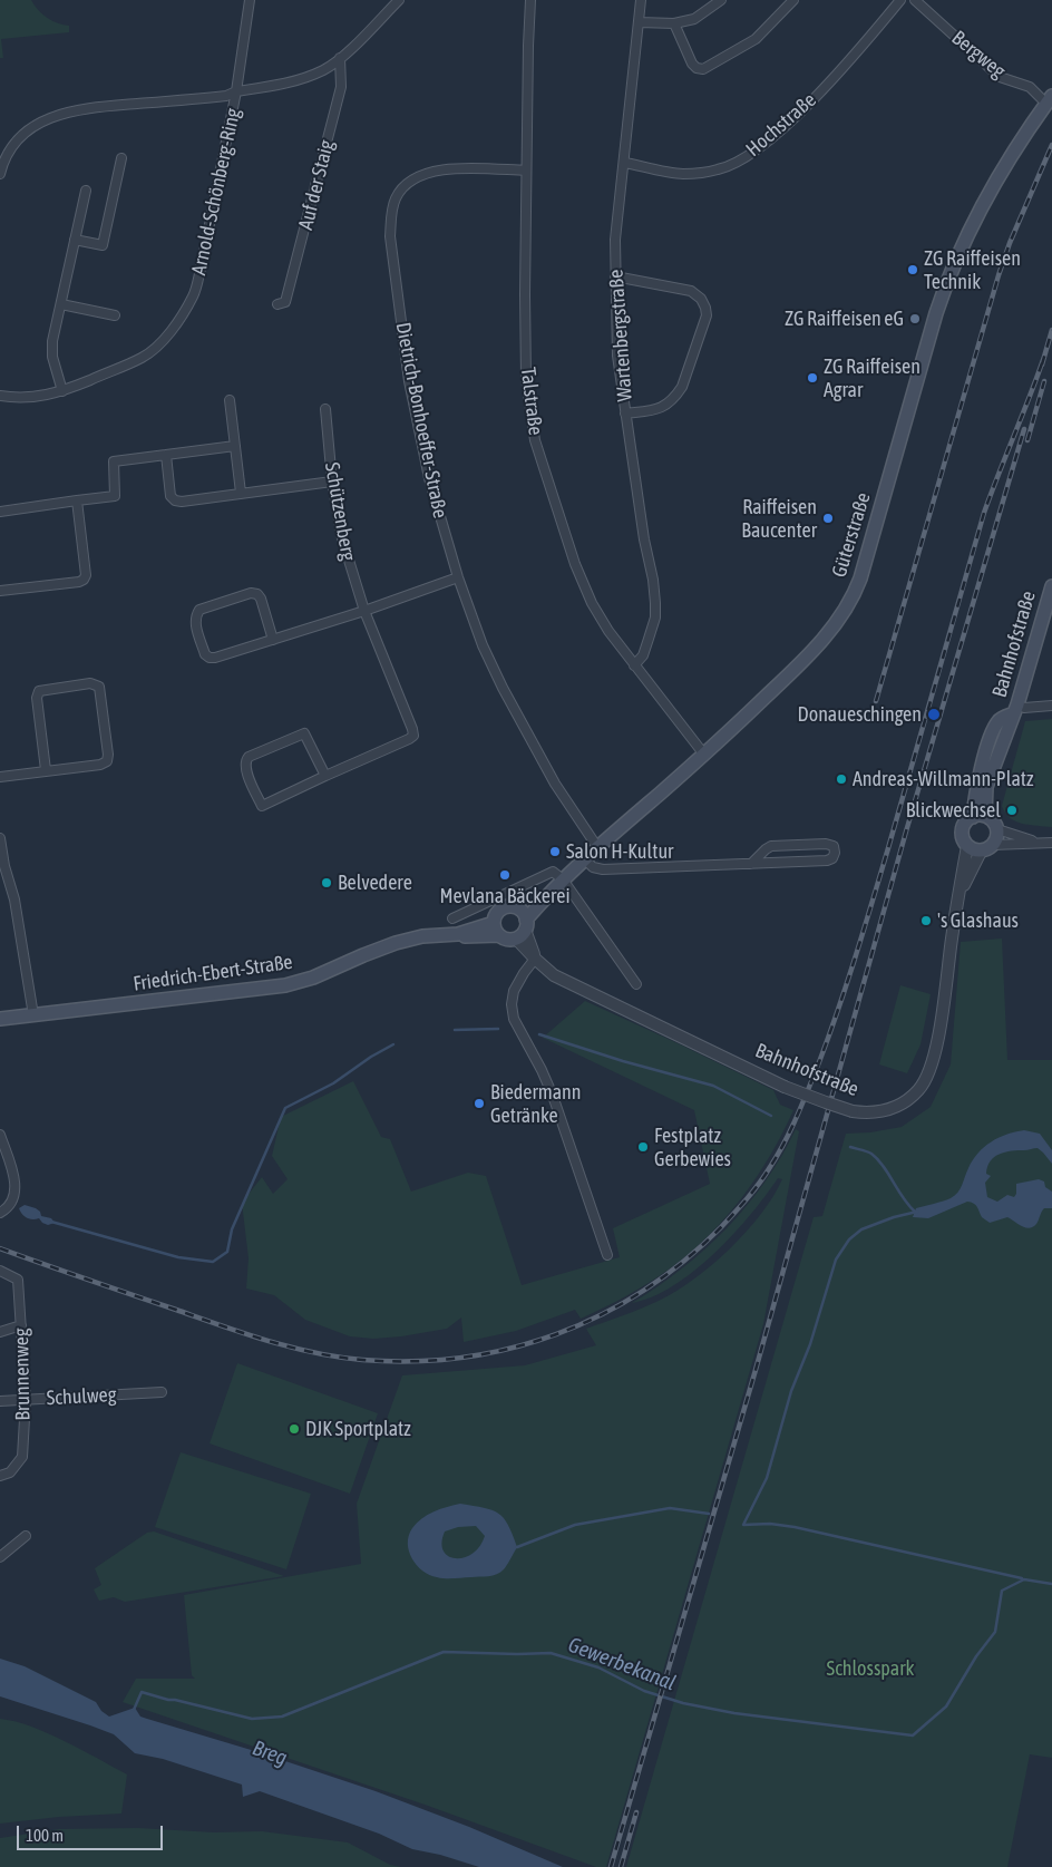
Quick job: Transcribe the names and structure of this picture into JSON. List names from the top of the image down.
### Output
{
  "streets": {
    "main road": ["Güterstraße", "Bahnhofstraße", "Friedrich-Ebert-Straße"],
    "street": [
      "Bergweg",
      "Hochstraße",
      "Auf der Staig",
      "Arnold-Schönberg-Ring",
      "Wartenbergstraße",
      "Talstraße",
      "Dietrich-Bonhoeffer-Straße",
      "Schützenberg",
      "Brunnenweg",
      "Schulweg"
    ]
  },
  "crossings": [
    ["Bergweg", "Güterstraße"],
    ["Hochstraße", "Wartenbergstraße"],
    ["Wartenbergstraße", "Talstraße"],
    ["Talstraße", "Dietrich-Bonhoeffer-Straße"],
    ["Talstraße", "Güterstraße"],
    ["Dietrich-Bonhoeffer-Straße", "Güterstraße"],
    ["Güterstraße", "Bahnhofstraße"],
    ["Güterstraße", "Friedrich-Ebert-Straße"],
    ["Brunnenweg", "Schulweg"]
  ],
  "water": ["Gewerbekanal", "Breg"],
  "parks": ["Schlosspark"],
  "places": [
    "ZG Raiffeisen Technik",
    "ZG Raiffeisen eG",
    "ZG Raiffeisen Agrar",
    "Raiffeisen Baucenter",
    "Donaueschingen",
    "Andreas-Willmann-Platz",
    "Blickwechsel",
    "Salon H-Kultur",
    "Mevlana Bäckerei",
    "Belvedere",
    "'s Glashaus",
    "Biedermann Getränke",
    "Festplatz Gerbewies",
    "DJK Sportplatz"
  ],
  "scale_bar": "100 m"
}
